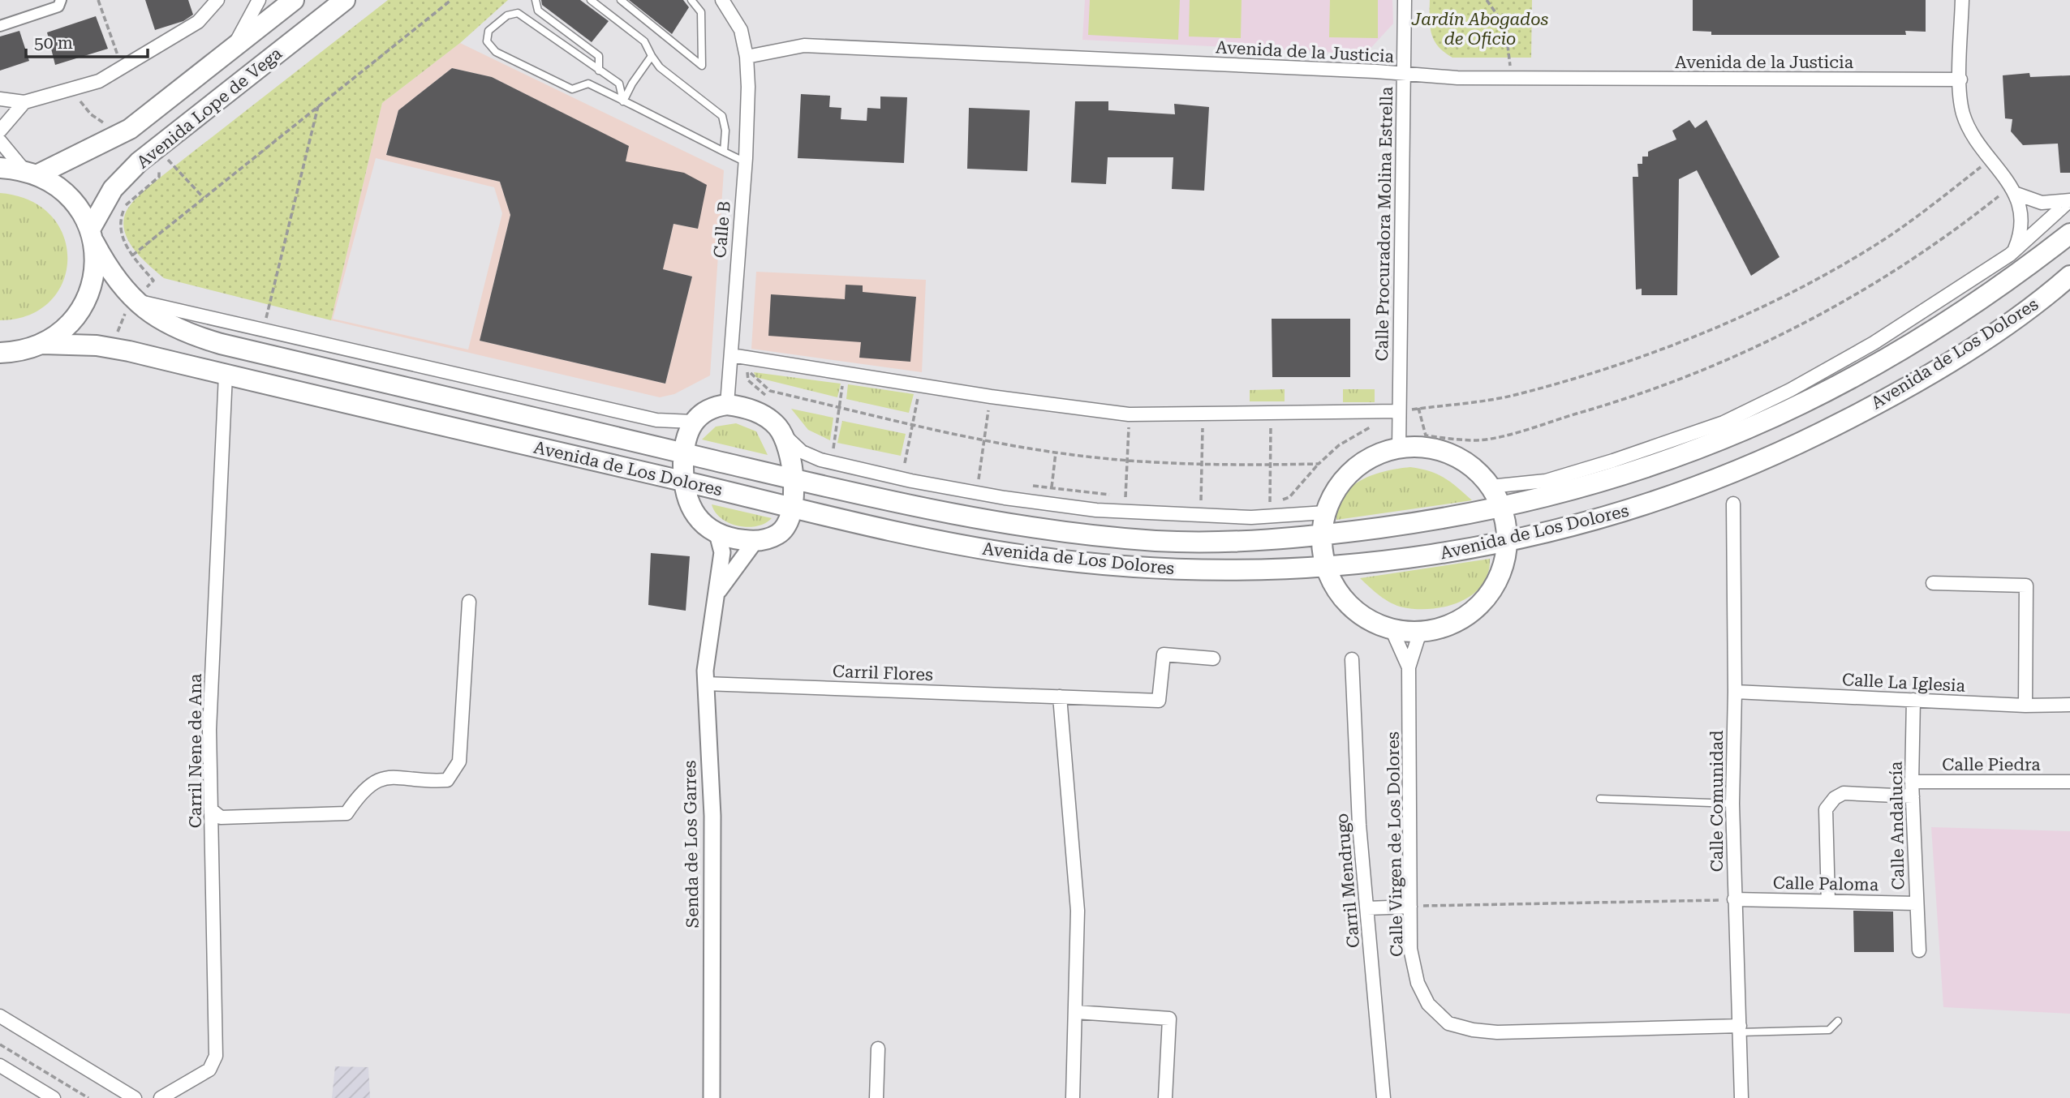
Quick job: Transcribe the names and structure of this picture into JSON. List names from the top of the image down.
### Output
{
  "streets": {
    "main road": ["Avenida Lope de Vega", "Avenida de Los Dolores"],
    "street": [
      "Avenida de la Justicia",
      "Calle Procuradora Molina Estrella",
      "Calle B",
      "Carril Flores",
      "Calle La Iglesia",
      "Carril Nene de Ana",
      "Calle Piedra",
      "Calle Comunidad",
      "Calle Andalucía",
      "Senda de Los Garres",
      "Calle Virgen de Los Dolores",
      "Carril Mendrugo",
      "Calle Paloma"
    ]
  },
  "crossings": [
    ["Avenida de la Justicia", "Calle Procuradora Molina Estrella"],
    ["Avenida de la Justicia", "Calle B"],
    ["Avenida Lope de Vega", "Avenida de Los Dolores"],
    ["Avenida de Los Dolores", "Carril Nene de Ana"],
    ["Carril Flores", "Senda de Los Garres"],
    ["Calle La Iglesia", "Calle Comunidad"],
    ["Calle La Iglesia", "Calle Andalucía"],
    ["Calle Piedra", "Calle Andalucía"],
    ["Calle Comunidad", "Calle Virgen de Los Dolores"],
    ["Calle Comunidad", "Calle Paloma"],
    ["Calle Andalucía", "Calle Paloma"]
  ],
  "parks": ["Jardín Abogados de Oficio"],
  "scale_bar": "50 m"
}
